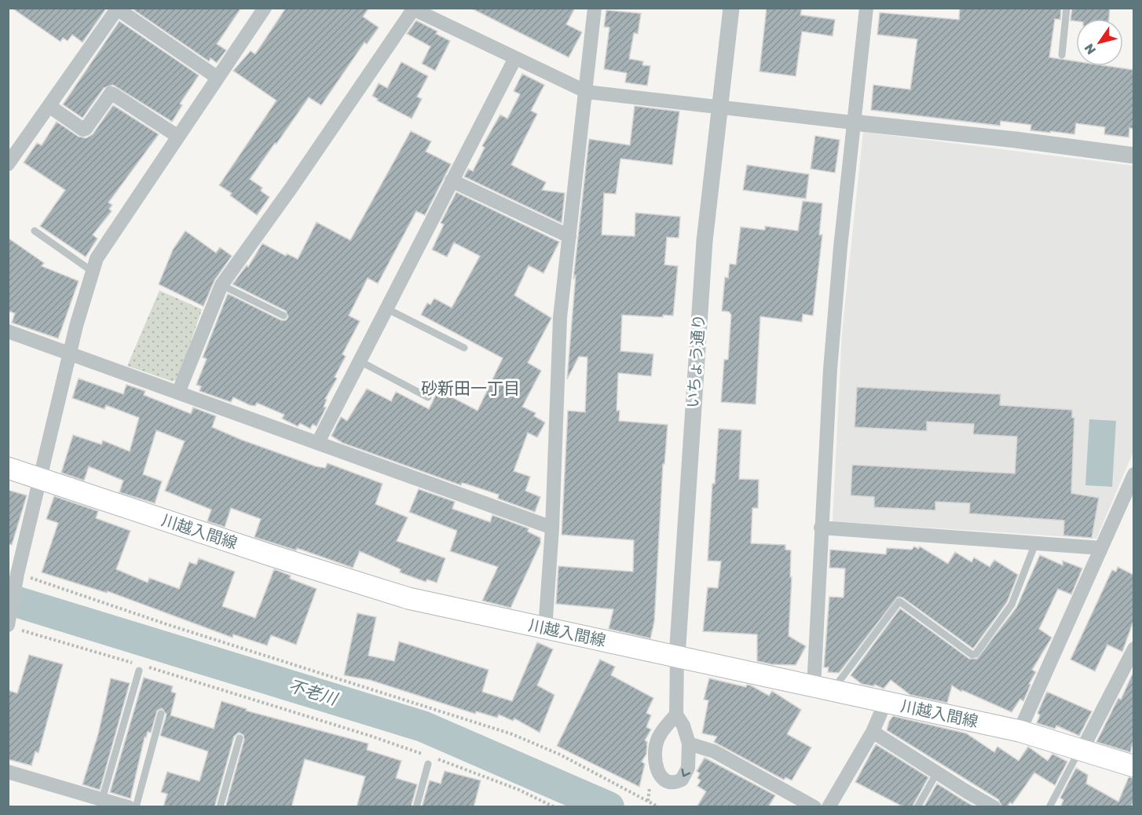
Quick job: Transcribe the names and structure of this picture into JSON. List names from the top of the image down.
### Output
{
  "streets": {
    "main road": ["川越入間線"],
    "street": ["いちょう通り"]
  },
  "crossings": [
    ["いちょう通り", "川越入間線"]
  ],
  "districts": ["砂新田一丁目"],
  "water": ["不老川"],
  "north": "bottom left"
}
